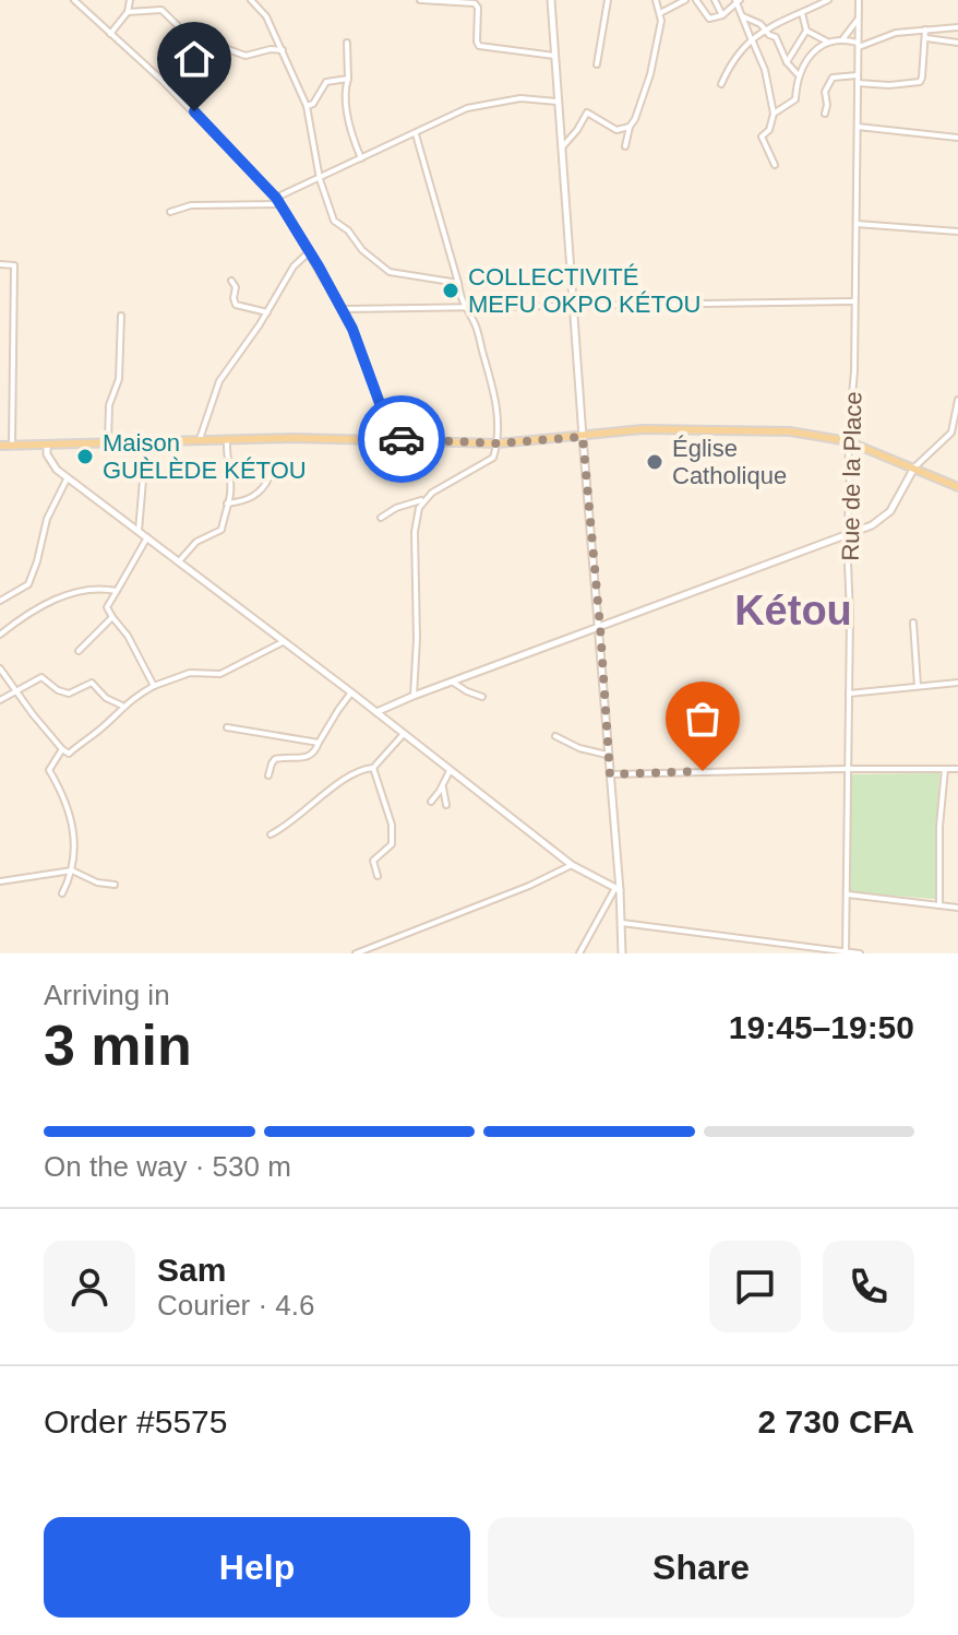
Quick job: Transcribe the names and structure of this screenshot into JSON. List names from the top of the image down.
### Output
{
  "streets": {
    "street": ["Rue de la Place"]
  },
  "districts": ["Kétou"],
  "places": ["COLLECTIVITÉ MEFU OKPO KÉTOU", "Maison GUÈLÈDE KÉTOU", "Église Catholique"],
  "page": {
    "heading": ["3 min", "Arriving in", "19:45–19:50"],
    "panel": [
      "Sam",
      "Courier · 4.6",
      "Order #5575",
      "2 730 CFA"
    ],
    "bar": "On the way · 530 m",
    "buttons": ["Help", "Share"]
  }
}
